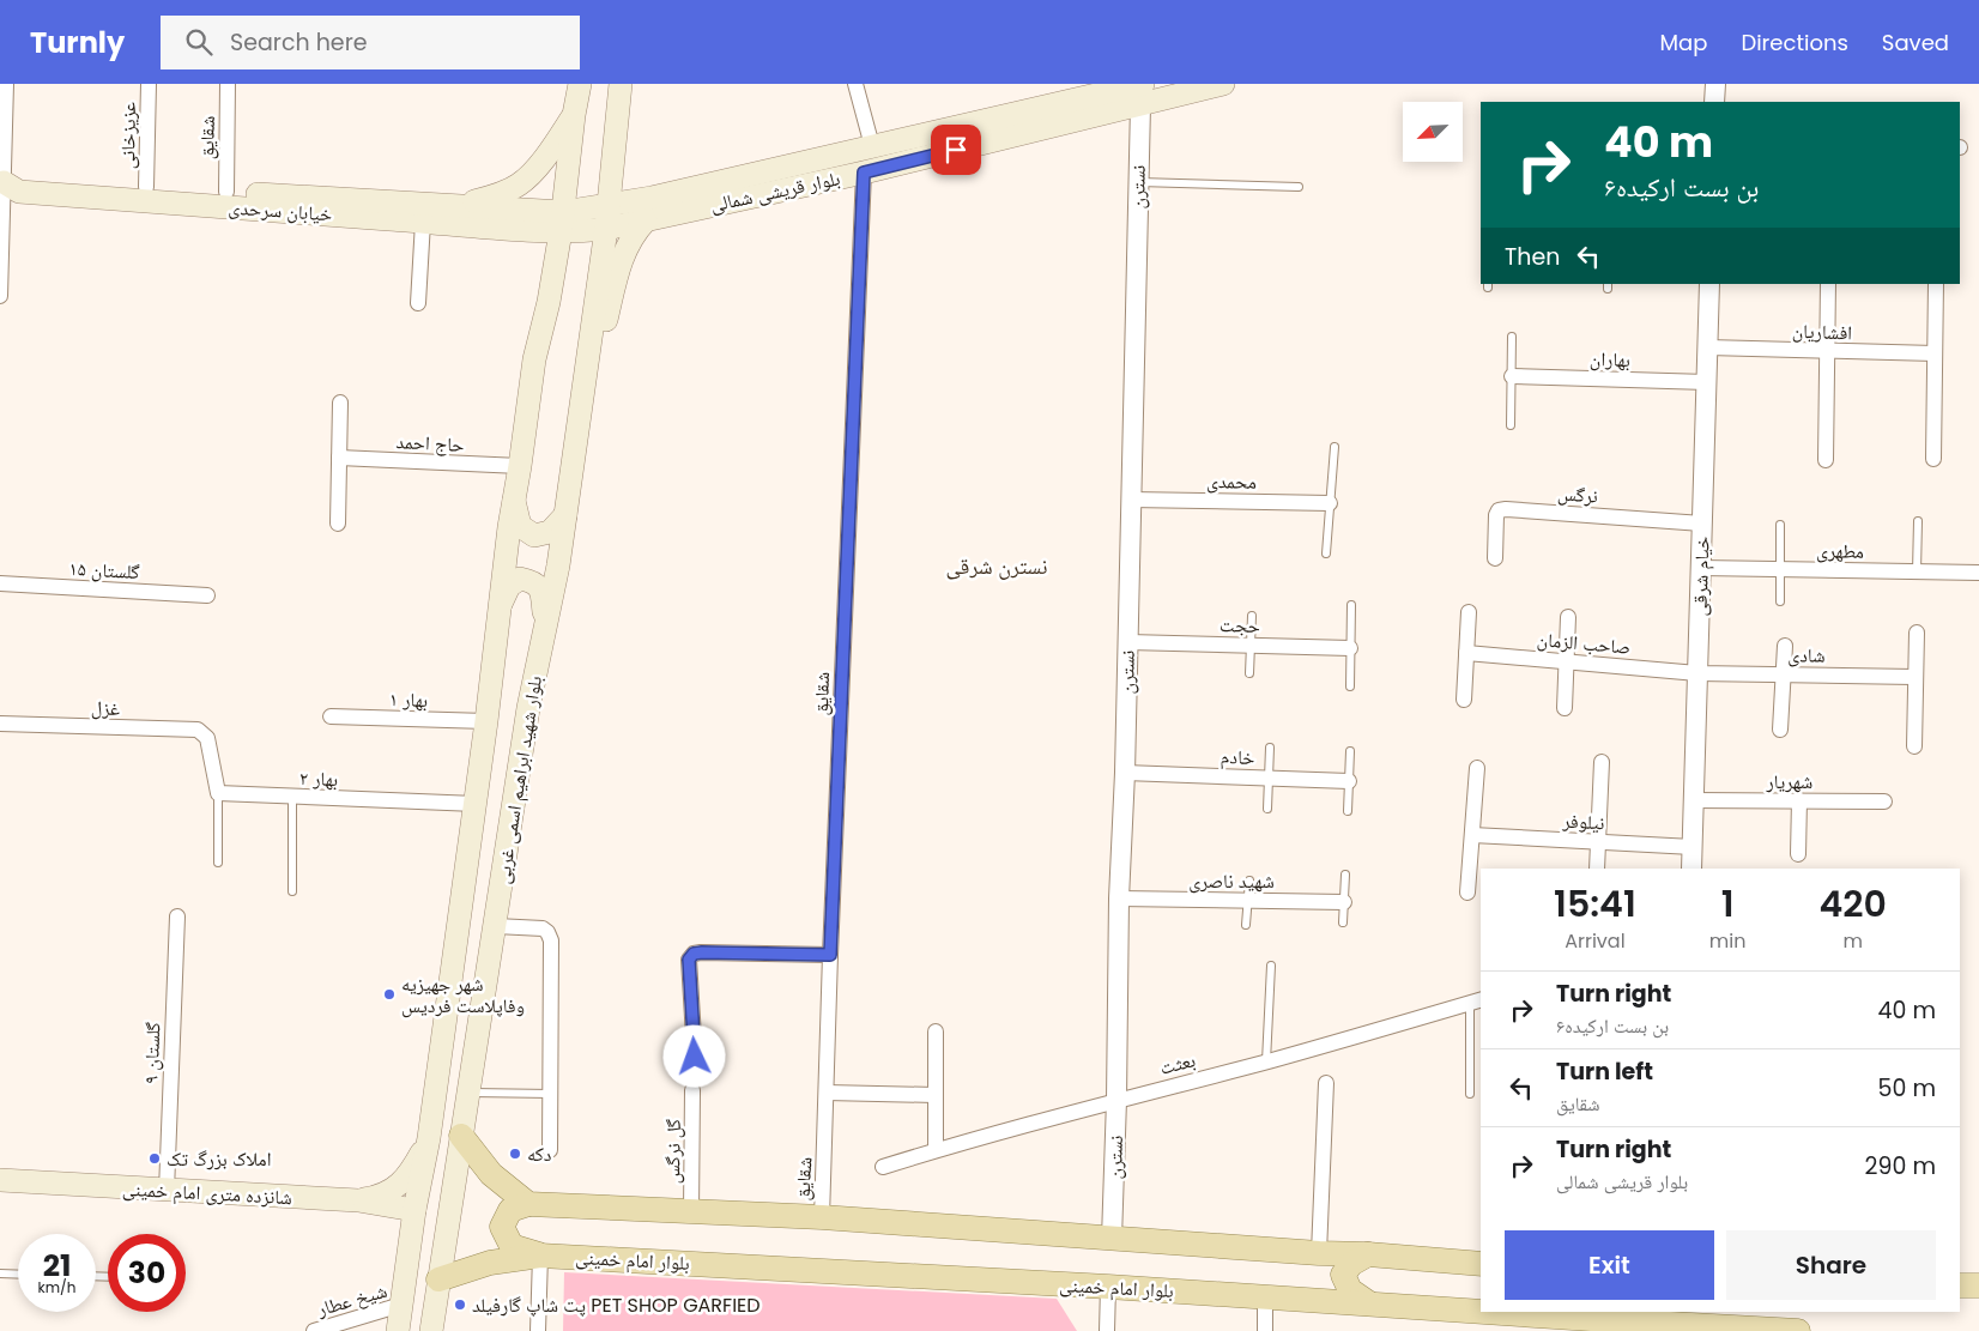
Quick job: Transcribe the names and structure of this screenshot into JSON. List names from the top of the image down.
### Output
{
  "streets": {
    "main road": [
      "بلوار قریشی شمالی",
      "خیابان سرحدی",
      "بلوار شهید ابراهیم اسمی غربی",
      "شانزده متری امام خمینی",
      "بلوار امام خمینی"
    ],
    "street": [
      "عزیزخانی",
      "شقایق",
      "نسترن",
      "افشاریان",
      "بهاران",
      "حاج احمد",
      "محمدی",
      "نرگس",
      "مطهری",
      "گلستان ۱۵",
      "خیام شرقی",
      "حجت",
      "صاحب الزمان",
      "شادی",
      "بهار ۱",
      "غزل",
      "خادم",
      "بهار ۲",
      "شهریار",
      "نیلوفر",
      "شهید ناصری",
      "گلستان ۹",
      "بعثت",
      "گل نرگس",
      "شیخ عطار"
    ]
  },
  "crossings": [
    ["عزیزخانی", "خیابان سرحدی"],
    ["شقایق", "بلوار قریشی شمالی"],
    ["شقایق", "خیابان سرحدی"],
    ["نسترن", "بلوار قریشی شمالی"],
    ["نسترن", "محمدی"],
    ["نسترن", "حجت"],
    ["نسترن", "خادم"],
    ["نسترن", "شهید ناصری"],
    ["نسترن", "بعثت"],
    ["بلوار قریشی شمالی", "خیابان سرحدی"],
    ["بلوار قریشی شمالی", "بلوار شهید ابراهیم اسمی غربی"],
    ["خیابان سرحدی", "بلوار شهید ابراهیم اسمی غربی"],
    ["افشاریان", "خیام شرقی"],
    ["بهاران", "خیام شرقی"],
    ["حاج احمد", "بلوار شهید ابراهیم اسمی غربی"],
    ["نرگس", "خیام شرقی"],
    ["مطهری", "خیام شرقی"],
    ["خیام شرقی", "صاحب الزمان"],
    ["خیام شرقی", "شادی"],
    ["خیام شرقی", "شهریار"],
    ["خیام شرقی", "نیلوفر"],
    ["صاحب الزمان", "شادی"],
    ["بهار ۱", "بلوار شهید ابراهیم اسمی غربی"],
    ["غزل", "بهار ۲"],
    ["بهار ۲", "بلوار شهید ابراهیم اسمی غربی"],
    ["بلوار شهید ابراهیم اسمی غربی", "شانزده متری امام خمینی"],
    ["بلوار شهید ابراهیم اسمی غربی", "بلوار امام خمینی"],
    ["بلوار شهید ابراهیم اسمی غربی", "شیخ عطار"],
    ["گلستان ۹", "شانزده متری امام خمینی"]
  ],
  "districts": ["نسترن شرقی"],
  "places": [
    "شهر جهیزیه وفاپلاست فردیس",
    "دکه",
    "املاک بزرگ تک",
    "پت شاپ گارفیلد PET SHOP GARFIED"
  ],
  "north": "bottom left",
  "page": {
    "header": "Turnly",
    "search": "Search here",
    "nav": ["Map", "Directions", "Saved"],
    "turn": ["40 m", "بن بست ارکیده۶"],
    "then": "Then",
    "eta": [
      "15:41",
      "Arrival",
      "1",
      "min",
      "420",
      "m"
    ],
    "list": [
      {
        "name": "Turn right",
        "note": "بن بست ارکیده۶",
        "value": "40 m"
      },
      {
        "name": "Turn left",
        "note": "شقایق",
        "value": "50 m"
      },
      {
        "name": "Turn right",
        "note": "بلوار قریشی شمالی",
        "value": "290 m"
      }
    ],
    "buttons": ["Exit", "Share"],
    "speed": "21 km/h",
    "limit": "30"
  }
}
